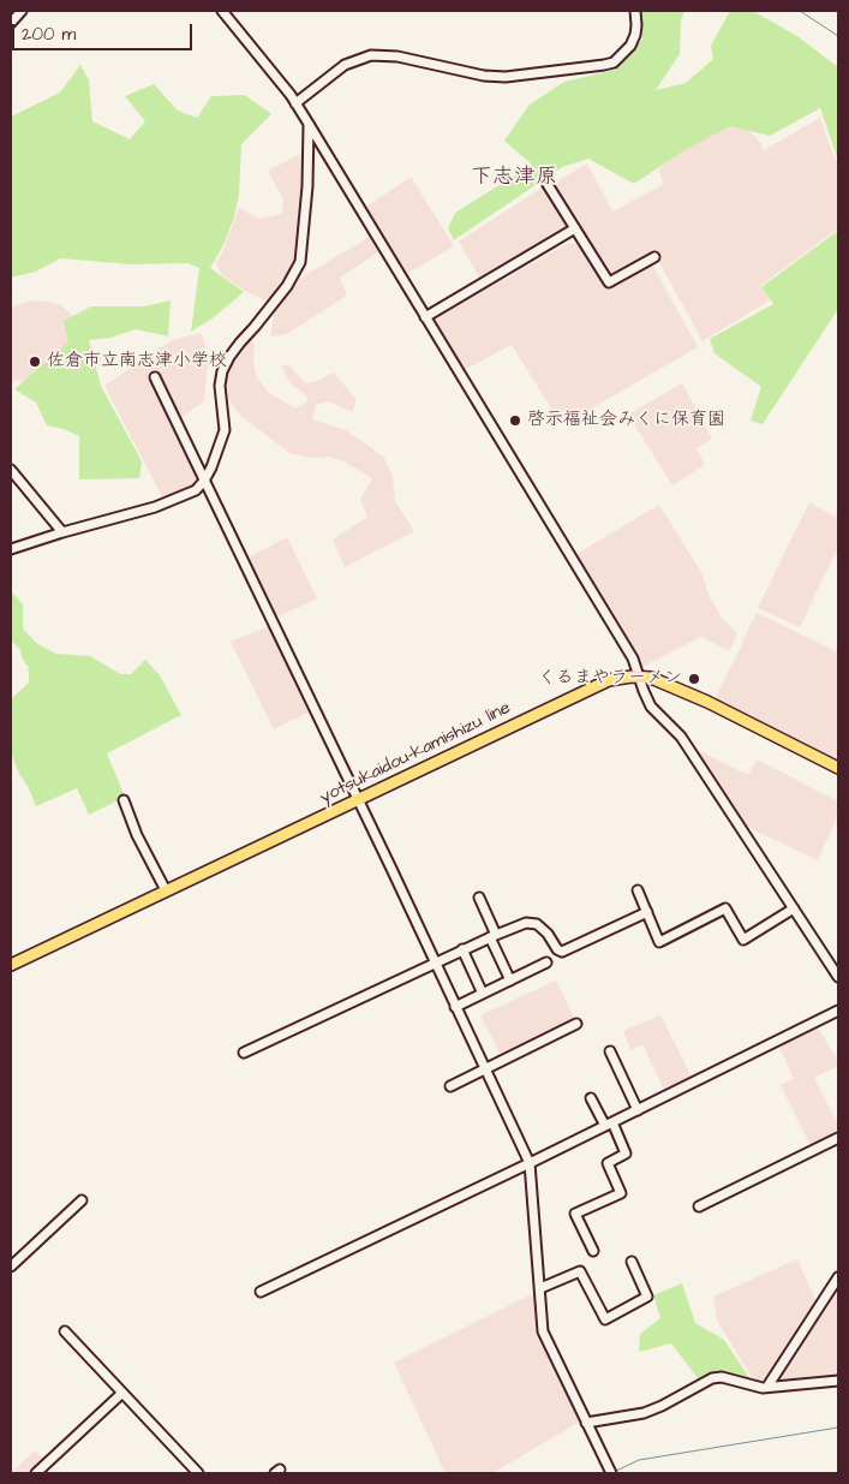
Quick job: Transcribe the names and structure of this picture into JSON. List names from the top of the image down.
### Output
{
  "streets": {
    "main road": ["yotsukaidou-kamishizu line"]
  },
  "districts": ["下志津原"],
  "places": ["佐倉市立南志津小学校", "啓示福祉会みくに保育園", "くるまやラーメン"],
  "scale_bar": "200 m"
}
